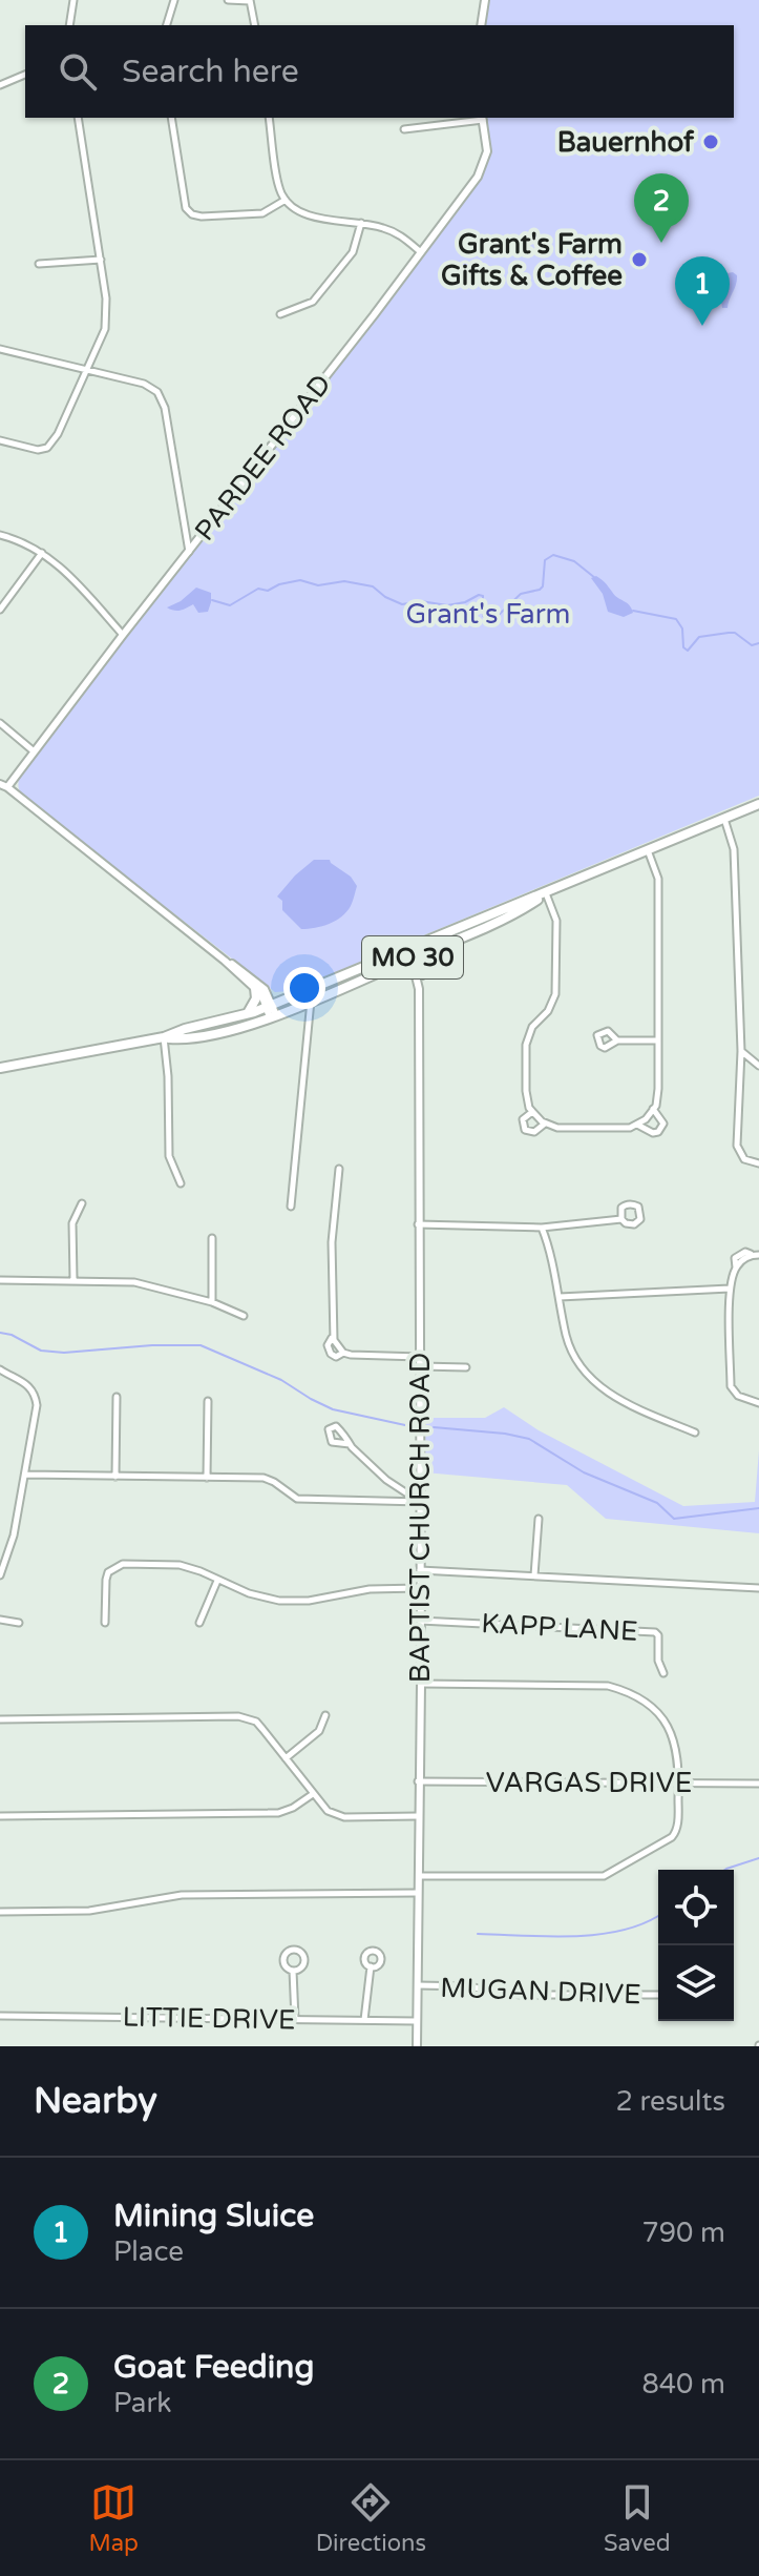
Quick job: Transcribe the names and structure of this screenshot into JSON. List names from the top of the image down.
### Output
{
  "streets": {
    "main road": ["MO 30"],
    "street": [
      "PARDEE ROAD",
      "BAPTIST CHURCH ROAD",
      "KAPP LANE",
      "VARGAS DRIVE",
      "MUGAN DRIVE",
      "LITTIE DRIVE"
    ]
  },
  "crossings": [
    ["MO 30", "BAPTIST CHURCH ROAD"],
    ["BAPTIST CHURCH ROAD", "KAPP LANE"],
    ["BAPTIST CHURCH ROAD", "VARGAS DRIVE"],
    ["BAPTIST CHURCH ROAD", "MUGAN DRIVE"],
    ["BAPTIST CHURCH ROAD", "LITTIE DRIVE"]
  ],
  "parks": ["Grant's Farm"],
  "places": ["Bauernhof", "Grant's Farm Gifts & Coffee"],
  "page": {
    "search": "Search here",
    "pins": ["2", "1"],
    "heading": ["Nearby", "2 results"],
    "list": [
      {
        "mark": "1",
        "name": "Mining Sluice",
        "note": "Place",
        "value": "790 m"
      },
      {
        "mark": "2",
        "name": "Goat Feeding",
        "note": "Park",
        "value": "840 m"
      }
    ],
    "nav": ["Map", "Directions", "Saved"]
  }
}
